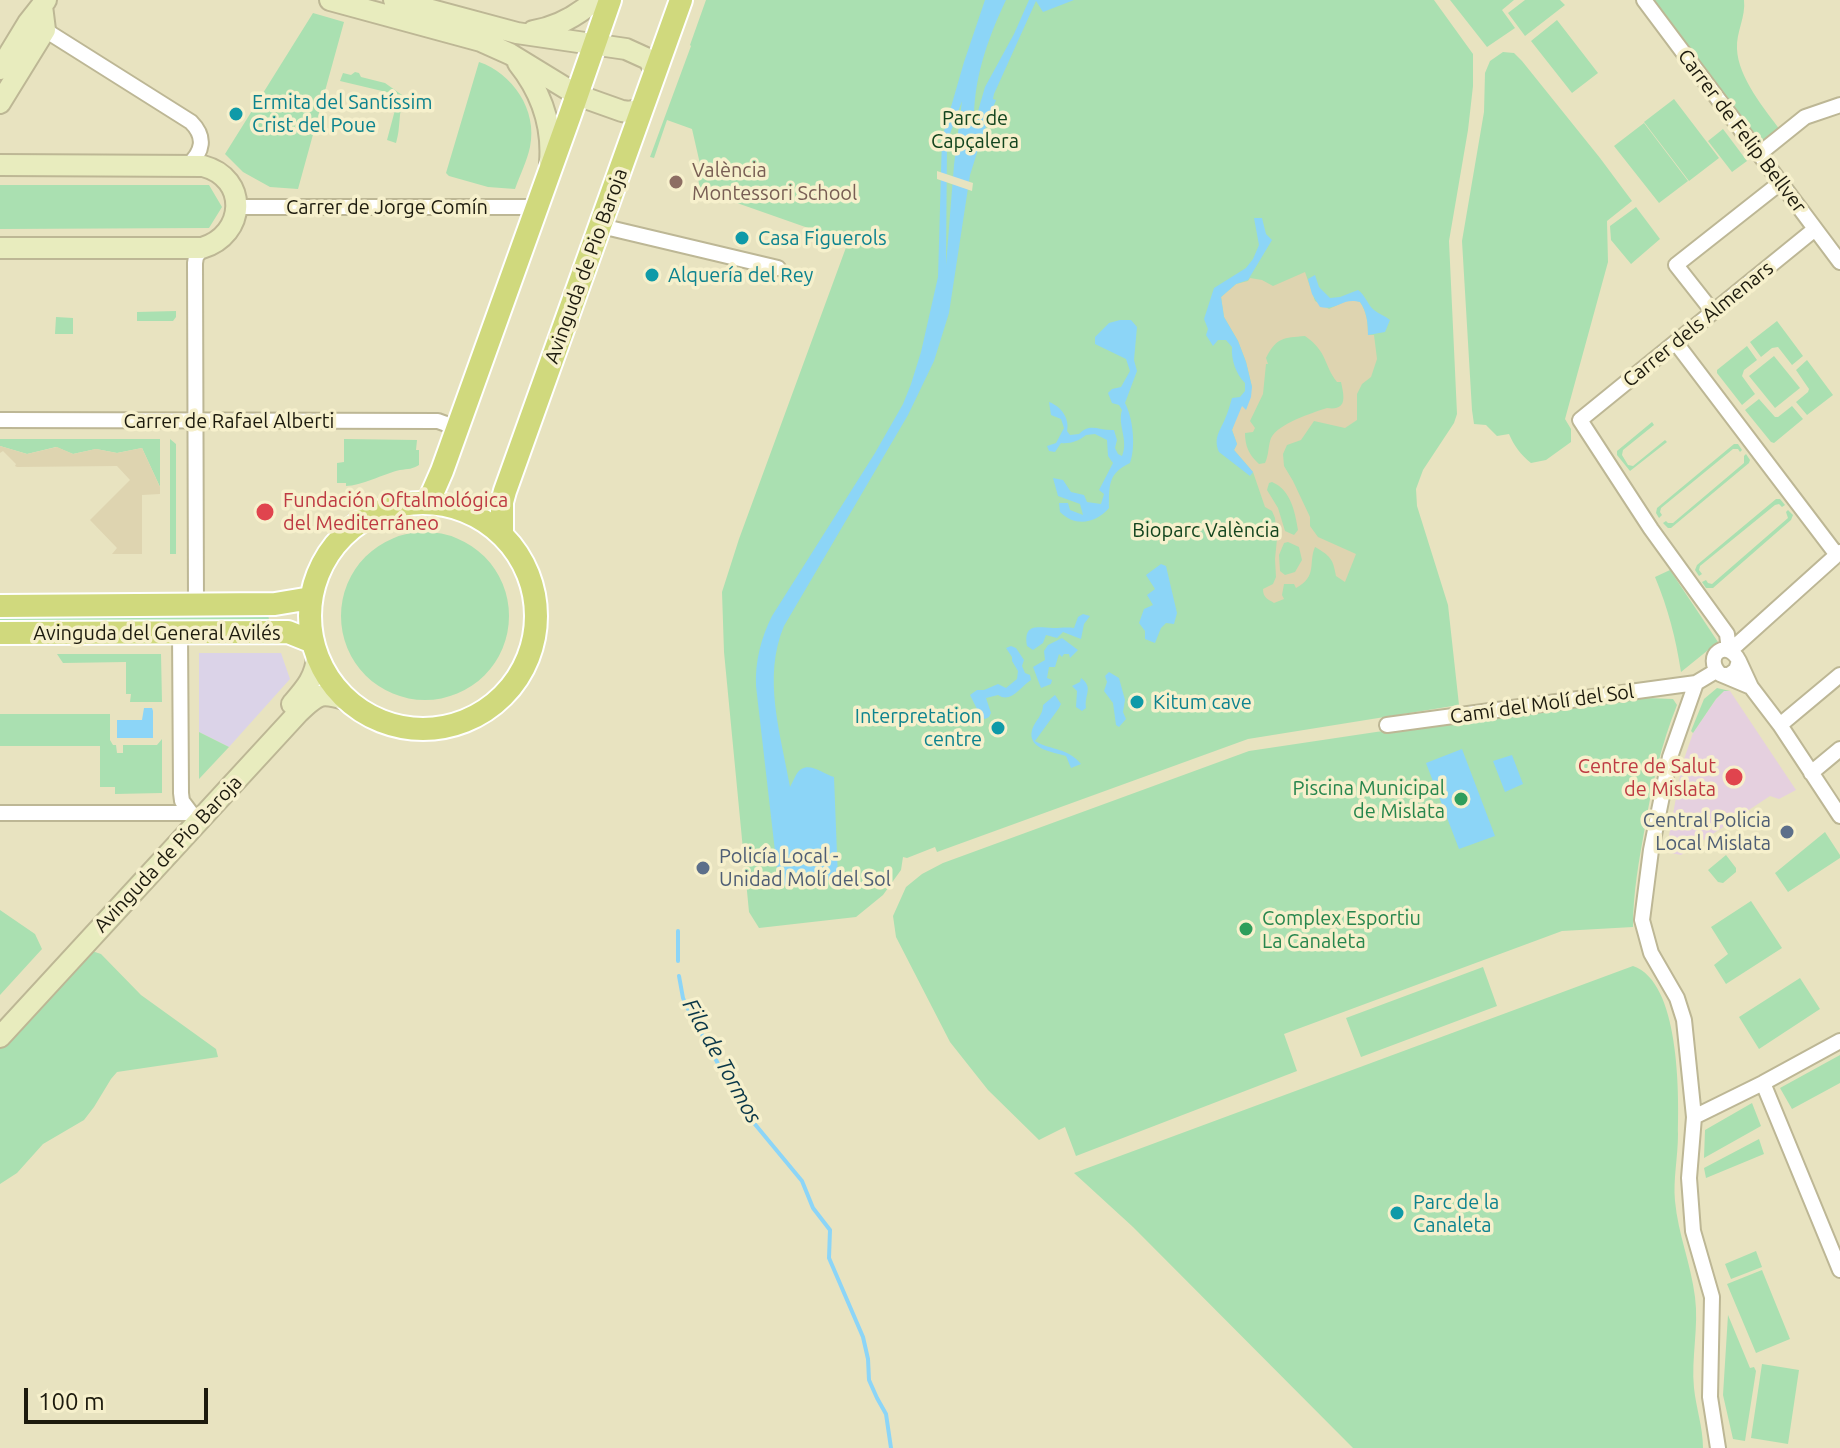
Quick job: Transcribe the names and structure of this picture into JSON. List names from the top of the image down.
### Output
{
  "streets": {
    "main road": ["Avinguda de Pio Baroja", "Avinguda del General Avilés"],
    "street": [
      "Carrer de Felip Bellver",
      "Carrer de Jorge Comín",
      "Carrer dels Almenars",
      "Carrer de Rafael Alberti",
      "Camí del Molí del Sol"
    ]
  },
  "crossings": [
    ["Carrer de Felip Bellver", "Carrer dels Almenars"],
    ["Avinguda de Pio Baroja", "Avinguda del General Avilés"]
  ],
  "water": ["Fila de Tormos"],
  "parks": ["Parc de Capçalera", "Bioparc València"],
  "places": [
    "Ermita del Santíssim Crist del Poue",
    "València Montessori School",
    "Casa Figuerols",
    "Alquería del Rey",
    "Fundación Oftalmológica del Mediterráneo",
    "Kitum cave",
    "Interpretation centre",
    "Centre de Salut de Mislata",
    "Piscina Municipal de Mislata",
    "Central Policia Local Mislata",
    "Policía Local - Unidad Molí del Sol",
    "Complex Esportiu La Canaleta",
    "Parc de la Canaleta"
  ],
  "scale_bar": "100 m"
}
